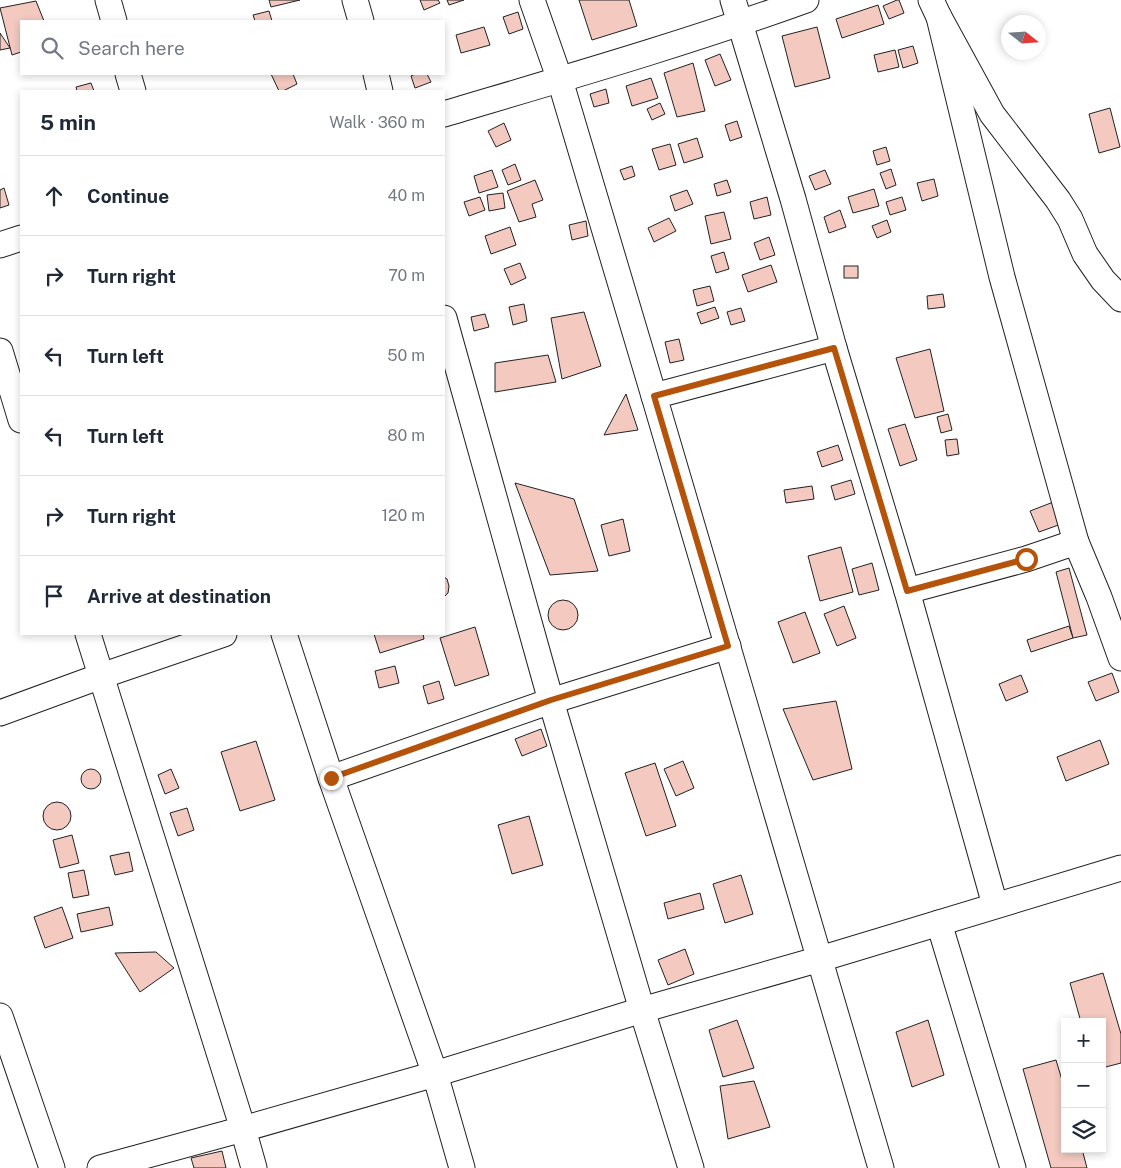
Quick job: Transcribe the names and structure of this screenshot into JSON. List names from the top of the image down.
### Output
{
  "north": "right",
  "page": {
    "search": "Search here",
    "heading": ["5 min", "Walk · 360 m"],
    "list": [
      ["Continue", "40 m"],
      ["Turn right", "70 m"],
      ["Turn left", "50 m"],
      ["Turn left", "80 m"],
      ["Turn right", "120 m"],
      "Arrive at destination"
    ],
    "map_buttons": ["+", "−"]
  }
}
